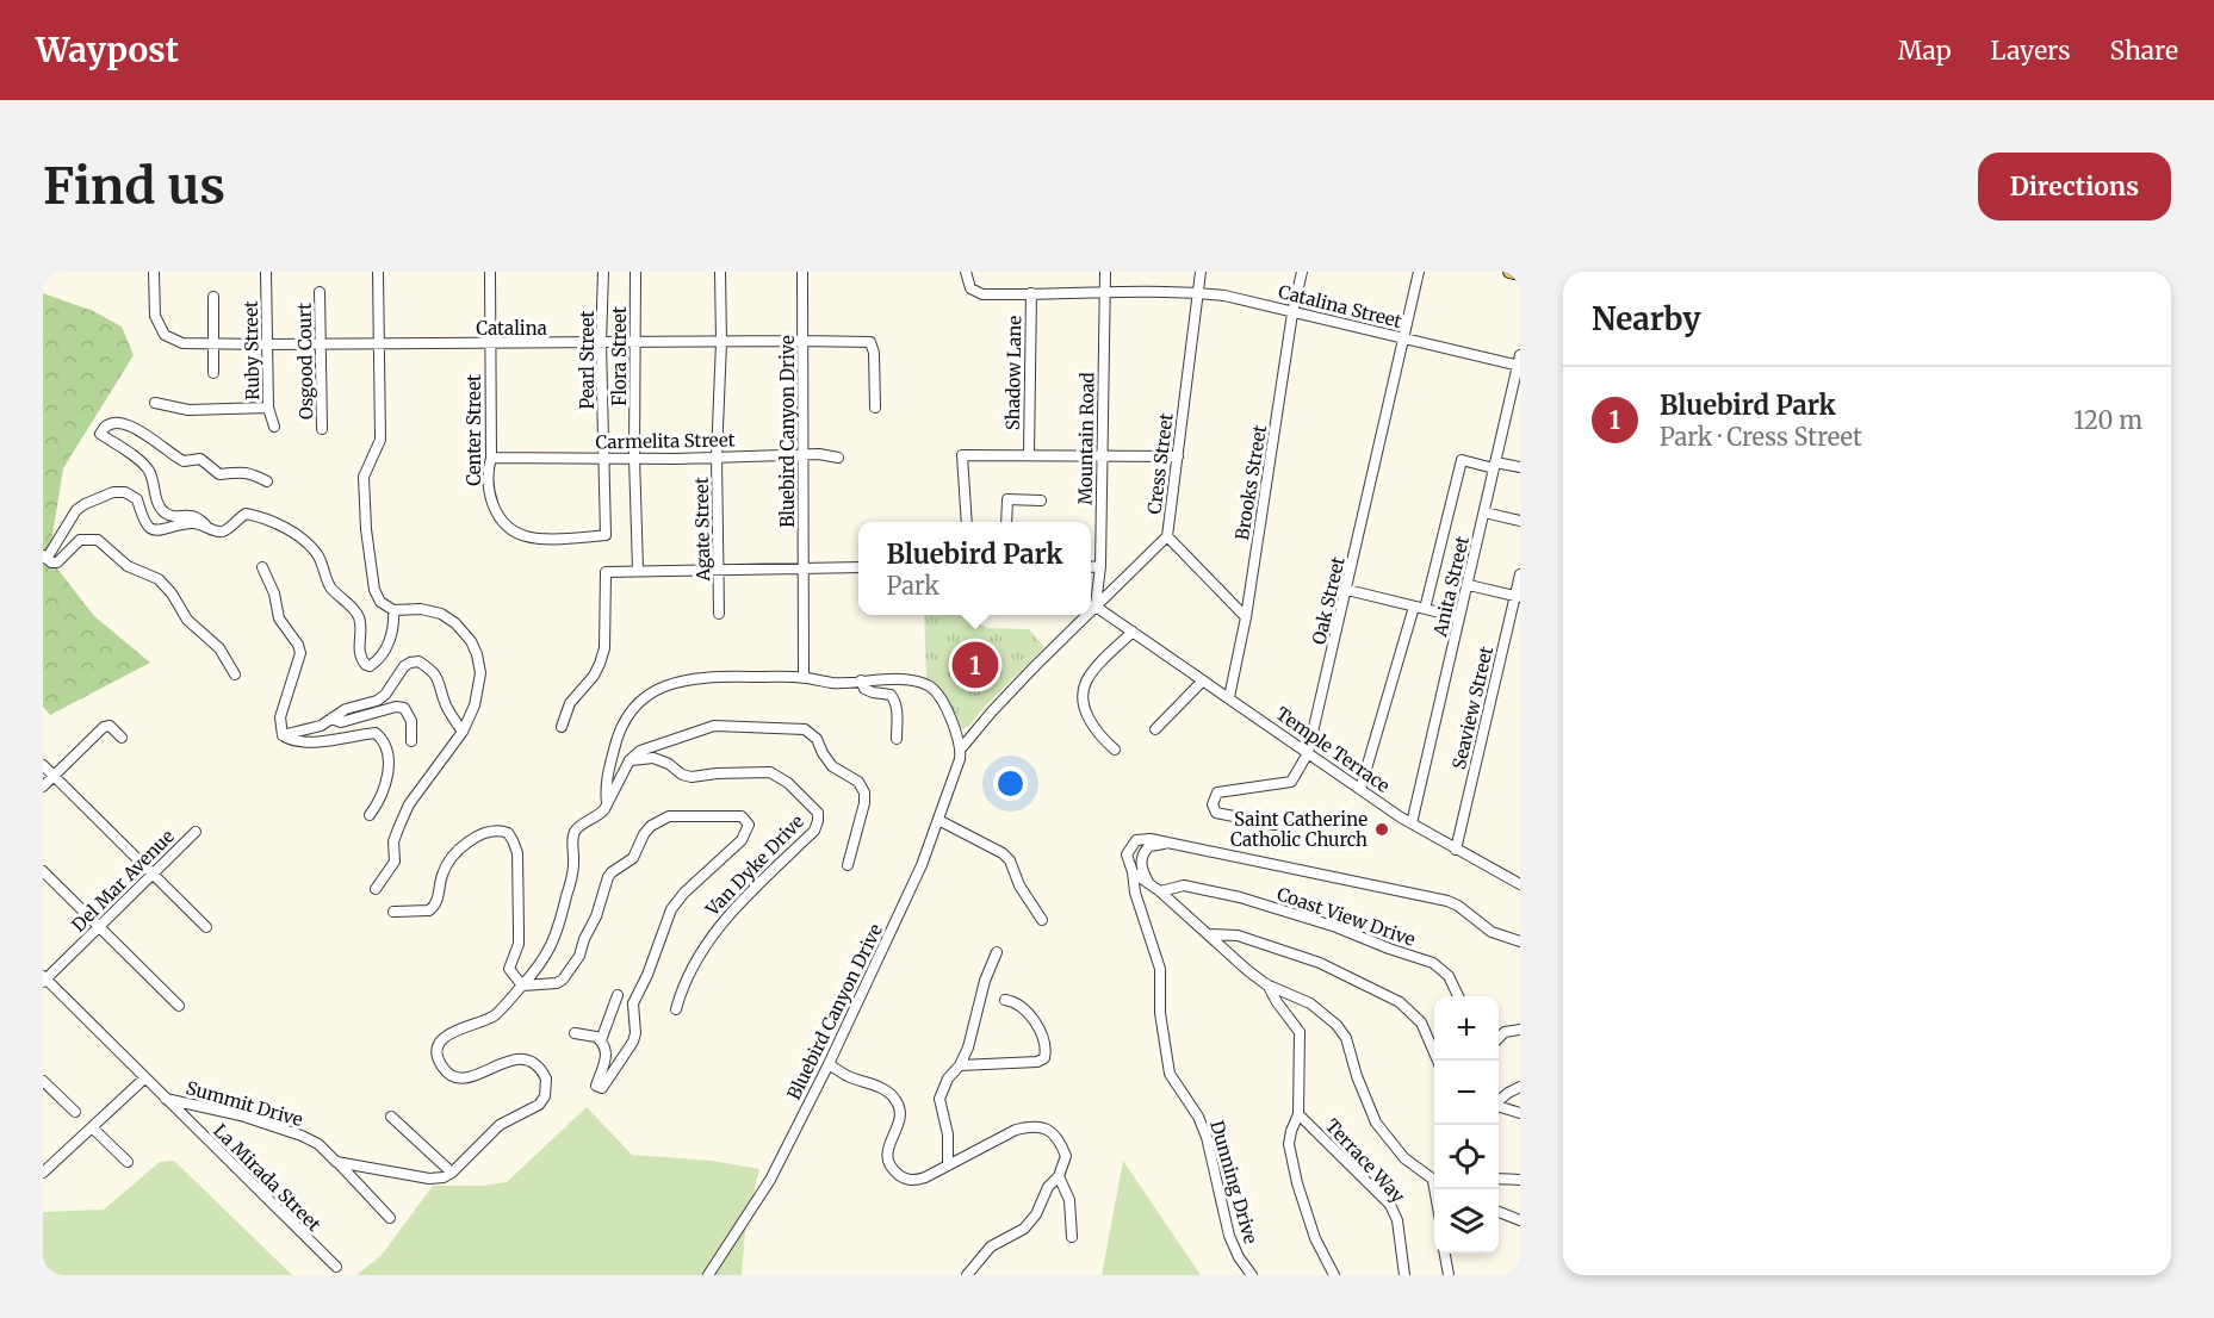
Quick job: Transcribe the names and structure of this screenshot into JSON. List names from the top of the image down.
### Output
{
  "streets": {
    "street": [
      "Catalina Street",
      "Catalina",
      "Ruby Street",
      "Flora Street",
      "Pearl Street",
      "Osgood Court",
      "Shadow Lane",
      "Center Street",
      "Bluebird Canyon Drive",
      "Mountain Road",
      "Carmelita Street",
      "Cress Street",
      "Brooks Street",
      "Agate Street",
      "Anita Street",
      "Oak Street",
      "Seaview Street",
      "Temple Terrace",
      "Van Dyke Drive",
      "Del Mar Avenue",
      "Coast View Drive",
      "Summit Drive",
      "Terrace Way",
      "La Mirada Street",
      "Dunning Drive"
    ]
  },
  "crossings": [
    ["Catalina Street", "Shadow Lane"],
    ["Catalina Street", "Mountain Road"],
    ["Catalina Street", "Cress Street"],
    ["Catalina Street", "Brooks Street"],
    ["Catalina Street", "Anita Street"],
    ["Catalina Street", "Oak Street"],
    ["Catalina", "Ruby Street"],
    ["Catalina", "Flora Street"],
    ["Catalina", "Pearl Street"],
    ["Catalina", "Osgood Court"],
    ["Catalina", "Center Street"],
    ["Catalina", "Bluebird Canyon Drive"],
    ["Catalina", "Agate Street"],
    ["Flora Street", "Carmelita Street"],
    ["Pearl Street", "Center Street"],
    ["Pearl Street", "Carmelita Street"],
    ["Center Street", "Carmelita Street"],
    ["Bluebird Canyon Drive", "Carmelita Street"],
    ["Bluebird Canyon Drive", "Cress Street"],
    ["Mountain Road", "Cress Street"],
    ["Mountain Road", "Temple Terrace"],
    ["Carmelita Street", "Agate Street"],
    ["Cress Street", "Temple Terrace"],
    ["Brooks Street", "Temple Terrace"],
    ["Anita Street", "Temple Terrace"],
    ["Oak Street", "Temple Terrace"],
    ["Seaview Street", "Temple Terrace"],
    ["Summit Drive", "La Mirada Street"]
  ],
  "places": ["Saint Catherine Catholic Church"],
  "page": {
    "header": "Waypost",
    "nav": ["Map", "Layers", "Share"],
    "buttons": "Directions",
    "title": "Find us",
    "heading": "Nearby",
    "list": [
      {
        "mark": "1",
        "name": "Bluebird Park",
        "note": "Park · Cress Street",
        "value": "120 m"
      }
    ],
    "popup": ["Bluebird Park", "Park"],
    "pins": "1",
    "map_buttons": ["+", "−"]
  }
}
